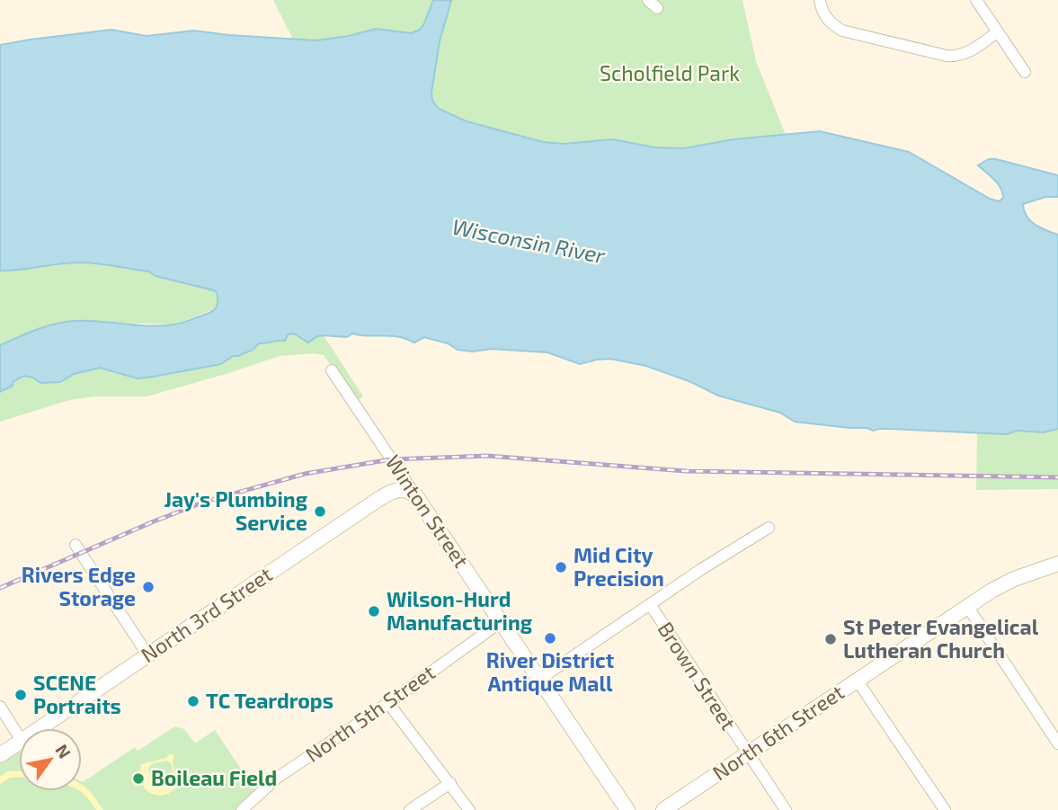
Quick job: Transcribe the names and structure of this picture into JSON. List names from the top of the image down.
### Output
{
  "streets": {
    "street": [
      "Winton Street",
      "North 3rd Street",
      "Brown Street",
      "North 5th Street",
      "North 6th Street"
    ]
  },
  "crossings": [
    ["Winton Street", "North 3rd Street"],
    ["Winton Street", "North 5th Street"],
    ["Brown Street", "North 6th Street"]
  ],
  "water": ["Wisconsin River"],
  "parks": ["Scholfield Park"],
  "places": [
    "Jay's Plumbing Service",
    "Mid City Precision",
    "Rivers Edge Storage",
    "Wilson-Hurd Manufacturing",
    "River District Antique Mall",
    "St Peter Evangelical Lutheran Church",
    "SCENE Portraits",
    "TC Teardrops",
    "Boileau Field"
  ],
  "north": "top right"
}
